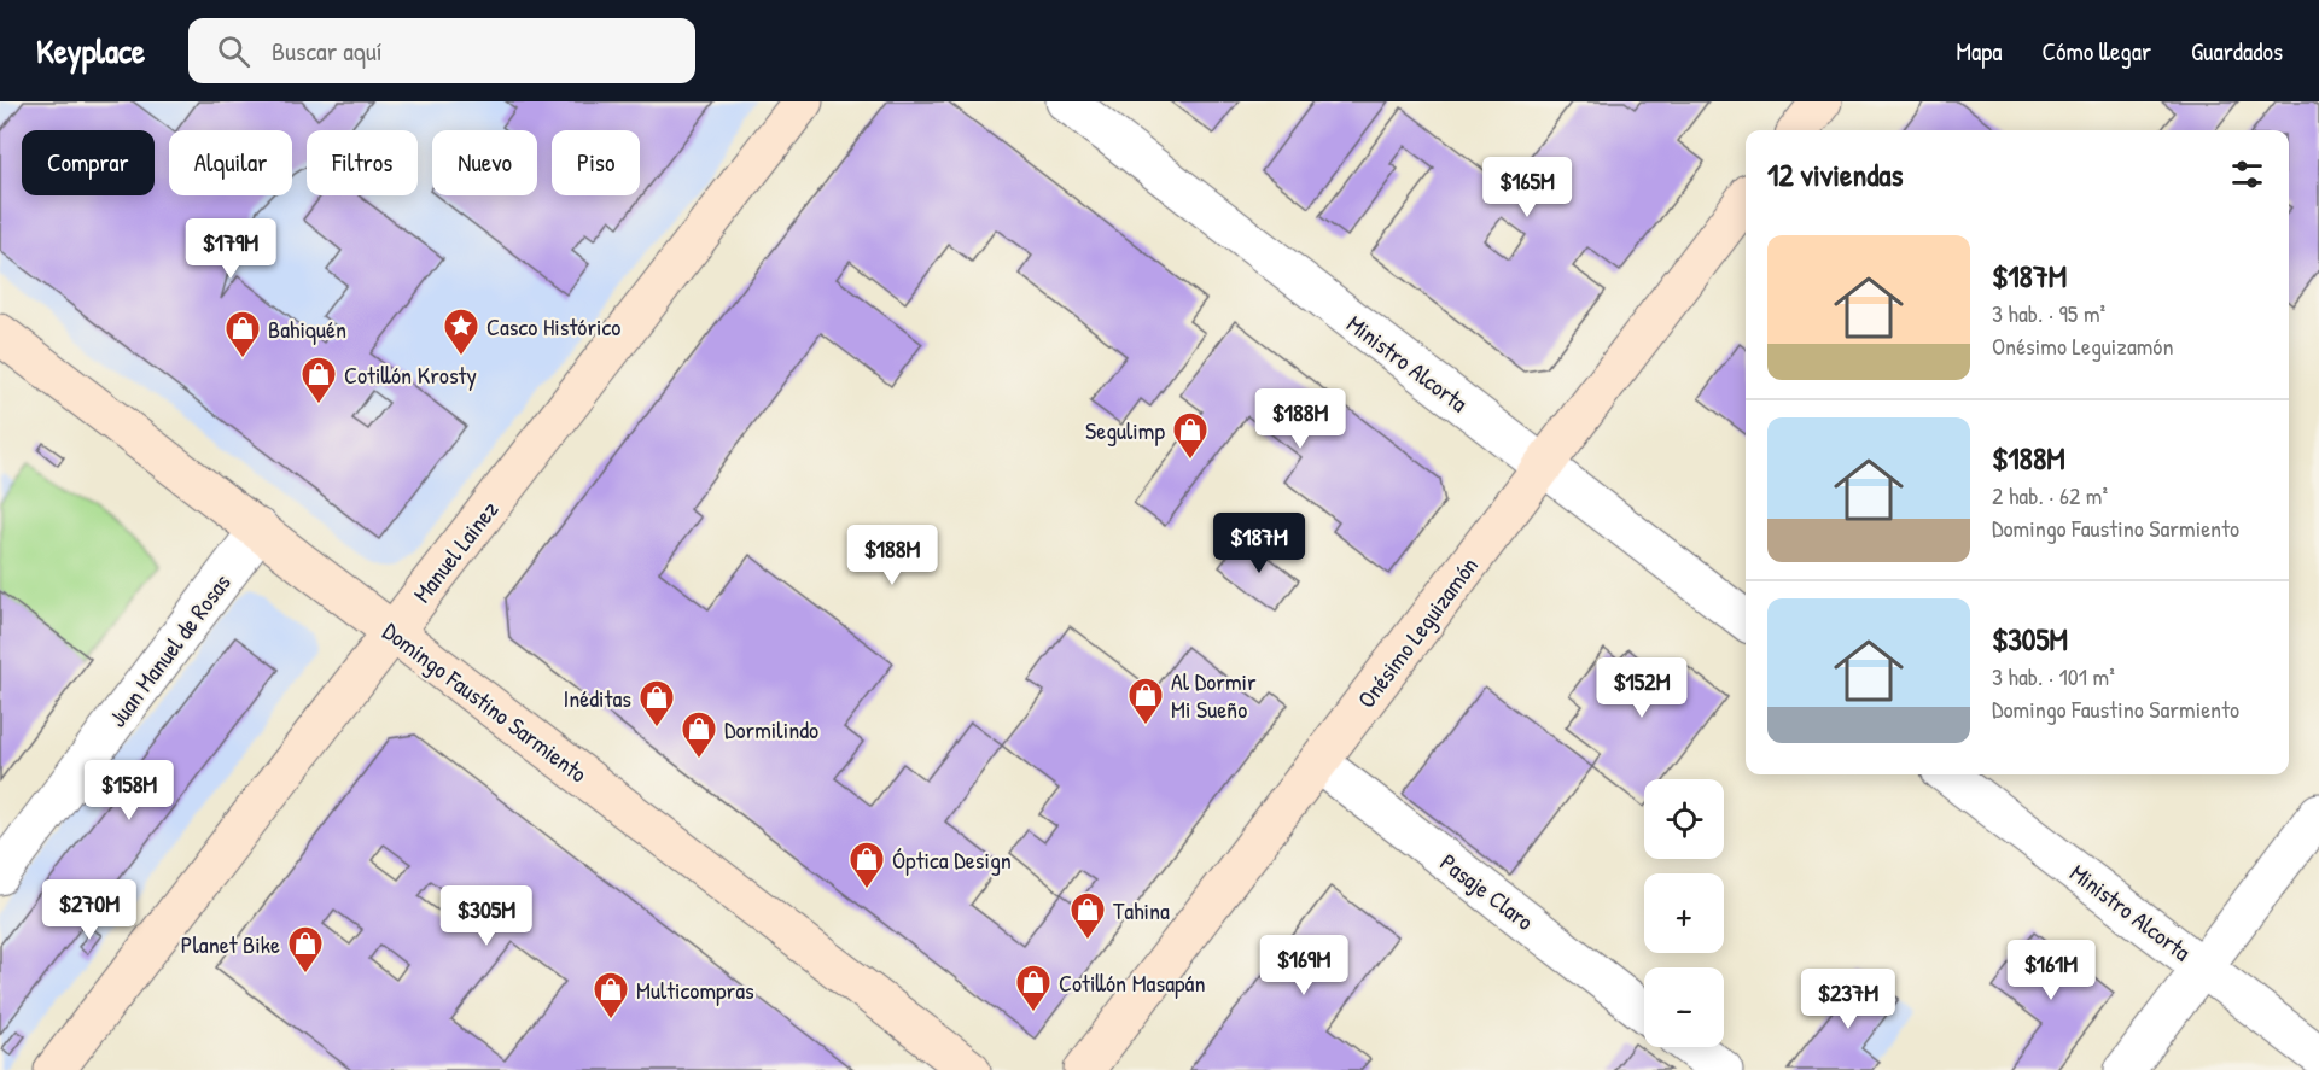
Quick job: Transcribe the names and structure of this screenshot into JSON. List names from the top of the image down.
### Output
{
  "streets": {
    "street": [
      "Ministro Alcorta",
      "Manuel Lainez",
      "Onésimo Leguizamón",
      "Juan Manuel de Rosas",
      "Domingo Faustino Sarmiento",
      "Pasaje Claro"
    ]
  },
  "crossings": [
    ["Ministro Alcorta", "Onésimo Leguizamón"],
    ["Manuel Lainez", "Domingo Faustino Sarmiento"],
    ["Onésimo Leguizamón", "Pasaje Claro"],
    ["Juan Manuel de Rosas", "Domingo Faustino Sarmiento"]
  ],
  "places": {
    "place": ["Casco Histórico"],
    "shop": [
      "Bahiquén",
      "Cotillón Krosty",
      "Segulimp",
      "Al Dormir Mi Sueño",
      "Inéditas",
      "Dormilindo",
      "Óptica Design",
      "Tahina",
      "Planet Bike",
      "Cotillón Masapán",
      "Multicompras"
    ]
  },
  "page": {
    "header": "Keyplace",
    "search": "Buscar aquí",
    "nav": ["Mapa", "Cómo llegar", "Guardados"],
    "chip": [
      "Comprar",
      "Alquilar",
      "Filtros",
      "Nuevo",
      "Piso"
    ],
    "heading": "12 viviendas",
    "price": [
      "$165M",
      "$179M",
      "$188M",
      "$187M",
      "$188M",
      "$152M",
      "$158M",
      "$270M",
      "$305M",
      "$169M",
      "$161M",
      "$237M"
    ],
    "list": [
      {
        "name": "$187M",
        "note": "3 hab. · 95 m² · Onésimo Leguizamón"
      },
      {
        "name": "$188M",
        "note": "2 hab. · 62 m² · Domingo Faustino Sarmiento"
      },
      {
        "name": "$305M",
        "note": "3 hab. · 101 m² · Domingo Faustino Sarmiento"
      }
    ],
    "map_buttons": ["+", "−"]
  }
}
